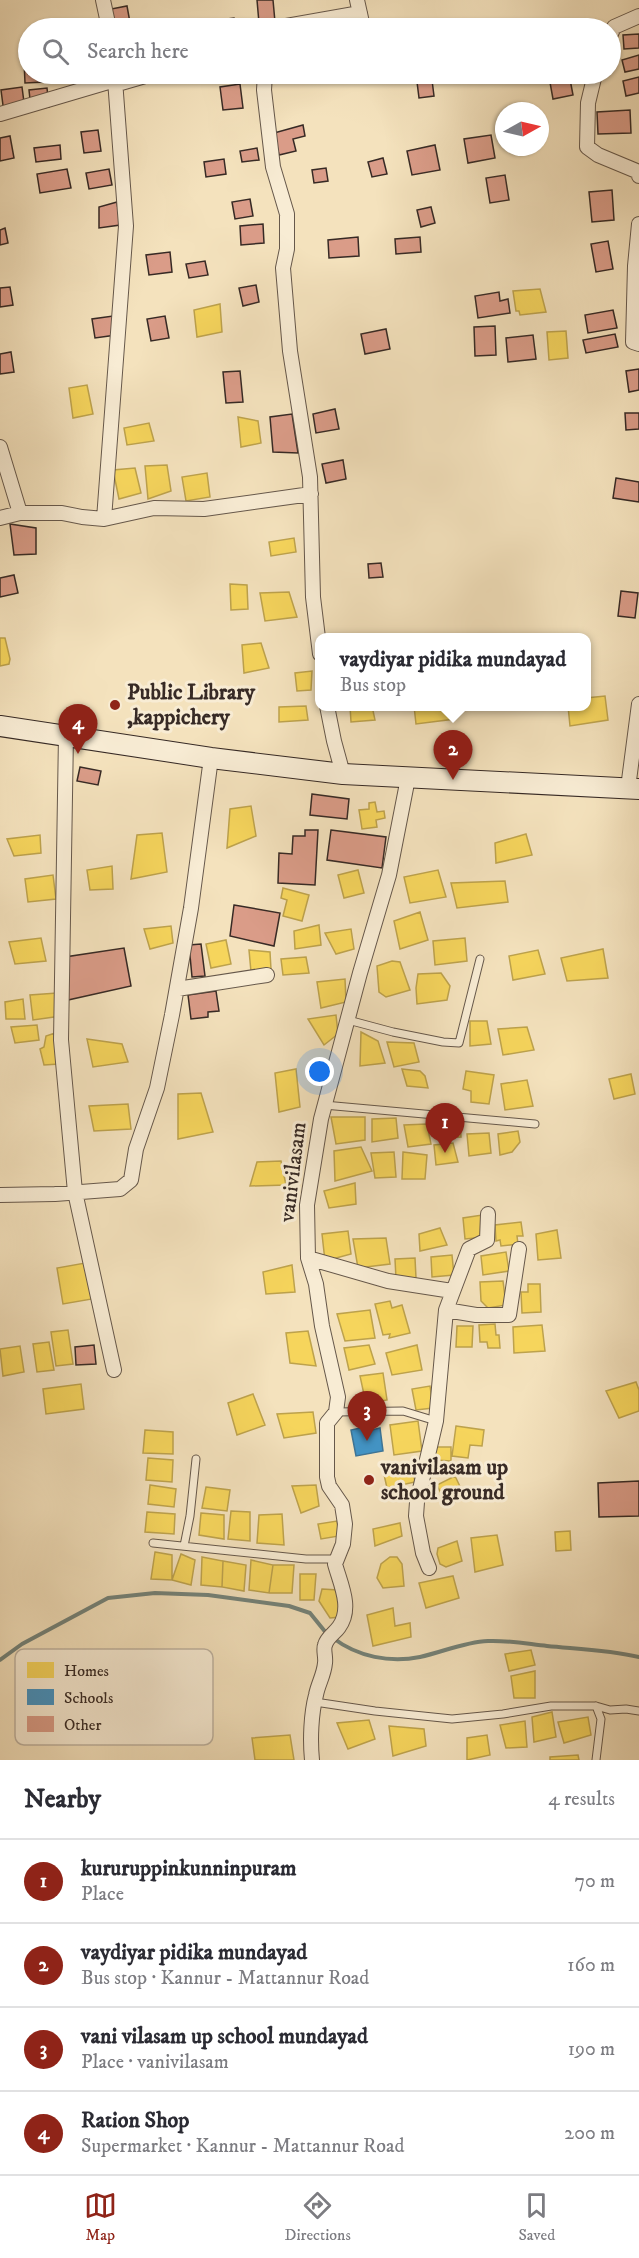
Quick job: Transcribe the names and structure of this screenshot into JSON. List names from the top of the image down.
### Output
{
  "streets": {
    "street": ["vanivilasam"]
  },
  "places": ["Public Library ,kappichery", "vanivilasam up school ground"],
  "legend": ["Homes", "Schools", "Other"],
  "north": "right",
  "page": {
    "search": "Search here",
    "popup": ["vaydiyar pidika mundayad", "Bus stop"],
    "pins": [
      "4",
      "2",
      "1",
      "3"
    ],
    "heading": ["Nearby", "4 results"],
    "list": [
      {
        "mark": "1",
        "name": "kururuppinkunninpuram",
        "note": "Place",
        "value": "70 m"
      },
      {
        "mark": "2",
        "name": "vaydiyar pidika mundayad",
        "note": "Bus stop · Kannur - Mattannur Road",
        "value": "160 m"
      },
      {
        "mark": "3",
        "name": "vani vilasam up school mundayad",
        "note": "Place · vanivilasam",
        "value": "190 m"
      },
      {
        "mark": "4",
        "name": "Ration Shop",
        "note": "Supermarket · Kannur - Mattannur Road",
        "value": "200 m"
      }
    ],
    "nav": ["Map", "Directions", "Saved"]
  }
}
